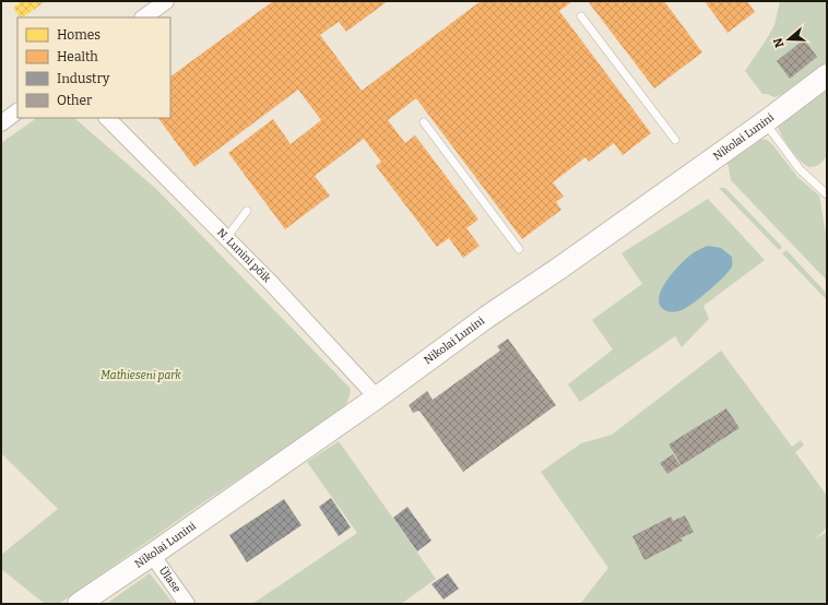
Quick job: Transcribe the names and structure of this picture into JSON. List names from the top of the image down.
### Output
{
  "streets": {
    "street": ["Nikolai Lunini", "N. Lunini põik", "Ülase"]
  },
  "crossings": [
    ["Nikolai Lunini", "N. Lunini põik"],
    ["Nikolai Lunini", "Ülase"]
  ],
  "parks": ["Mathieseni park"],
  "legend": [
    "Homes",
    "Health",
    "Industry",
    "Other"
  ],
  "north": "left"
}
